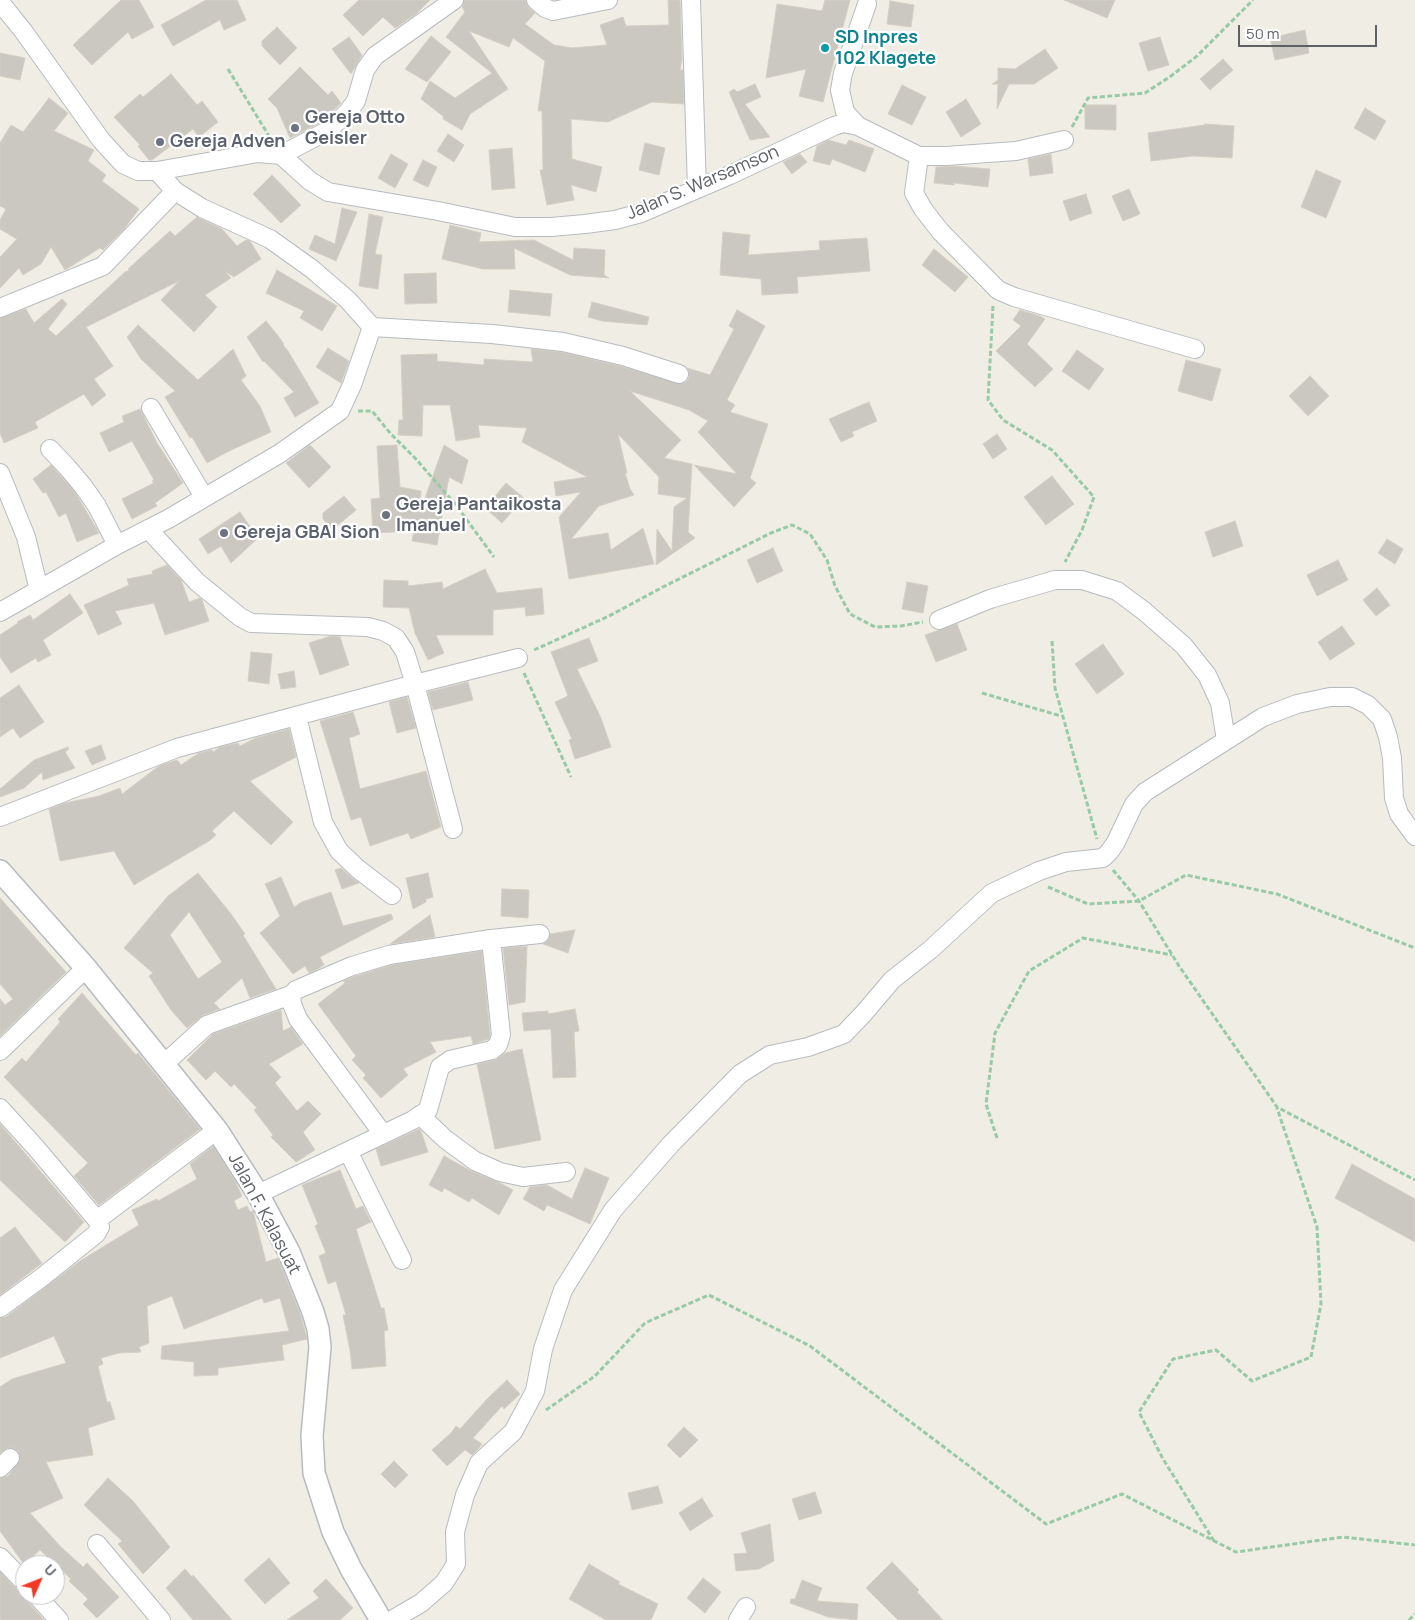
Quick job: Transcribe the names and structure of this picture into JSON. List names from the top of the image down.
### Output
{
  "streets": {
    "street": ["Jalan S. Warsamson", "Jalan F. Kalasuat"]
  },
  "places": [
    "SD Inpres 102 Klagete",
    "Gereja Otto Geisler",
    "Gereja Adven",
    "Gereja Pantaikosta Imanuel",
    "Gereja GBAI Sion"
  ],
  "scale_bar": "50 m",
  "north": "top right"
}
